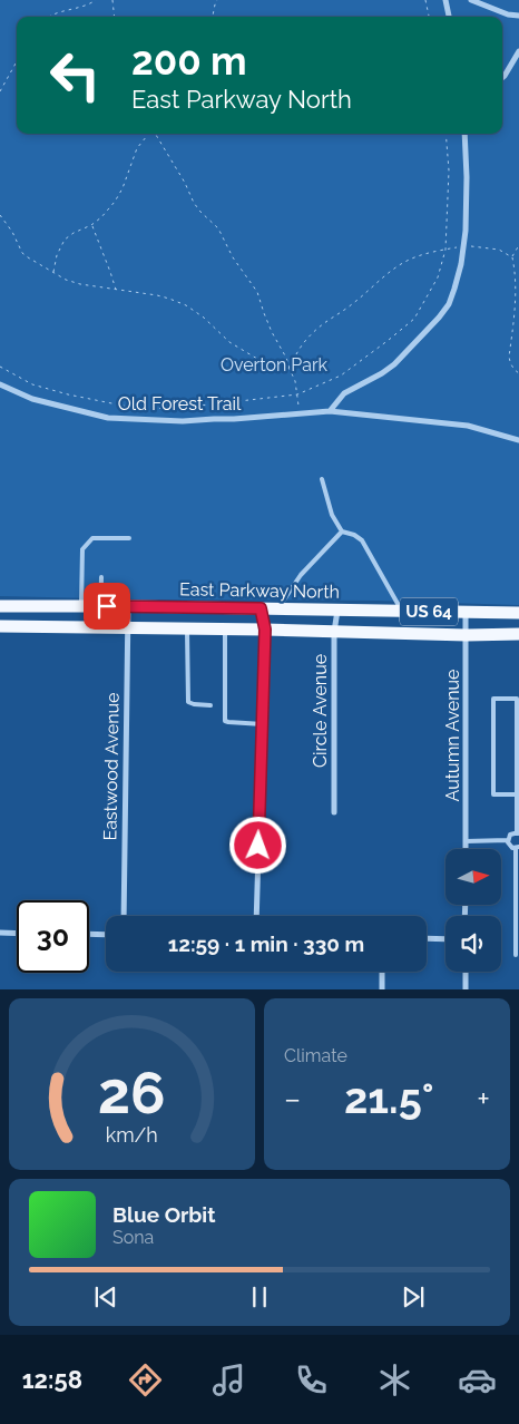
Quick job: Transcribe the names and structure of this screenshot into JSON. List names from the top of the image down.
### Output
{
  "streets": {
    "main road": ["East Parkway North", "US 64"],
    "street": [
      "Old Forest Trail",
      "Circle Avenue",
      "Autumn Avenue",
      "Eastwood Avenue"
    ]
  },
  "crossings": [
    ["East Parkway North", "Circle Avenue"],
    ["East Parkway North", "Autumn Avenue"],
    ["East Parkway North", "Eastwood Avenue"],
    ["US 64", "Circle Avenue"],
    ["US 64", "Autumn Avenue"],
    ["US 64", "Eastwood Avenue"]
  ],
  "parks": ["Overton Park"],
  "north": "right",
  "page": {
    "turn": ["200 m", "East Parkway North"],
    "limit": "30",
    "trip": "12:59 · 1 min · 330 m",
    "tile": "Climate",
    "heat": ["−", "21.5°", "+"],
    "song": ["Blue Orbit", "Sona"],
    "tabs": "12:58",
    "gauge": ["26", "km/h"]
  }
}
